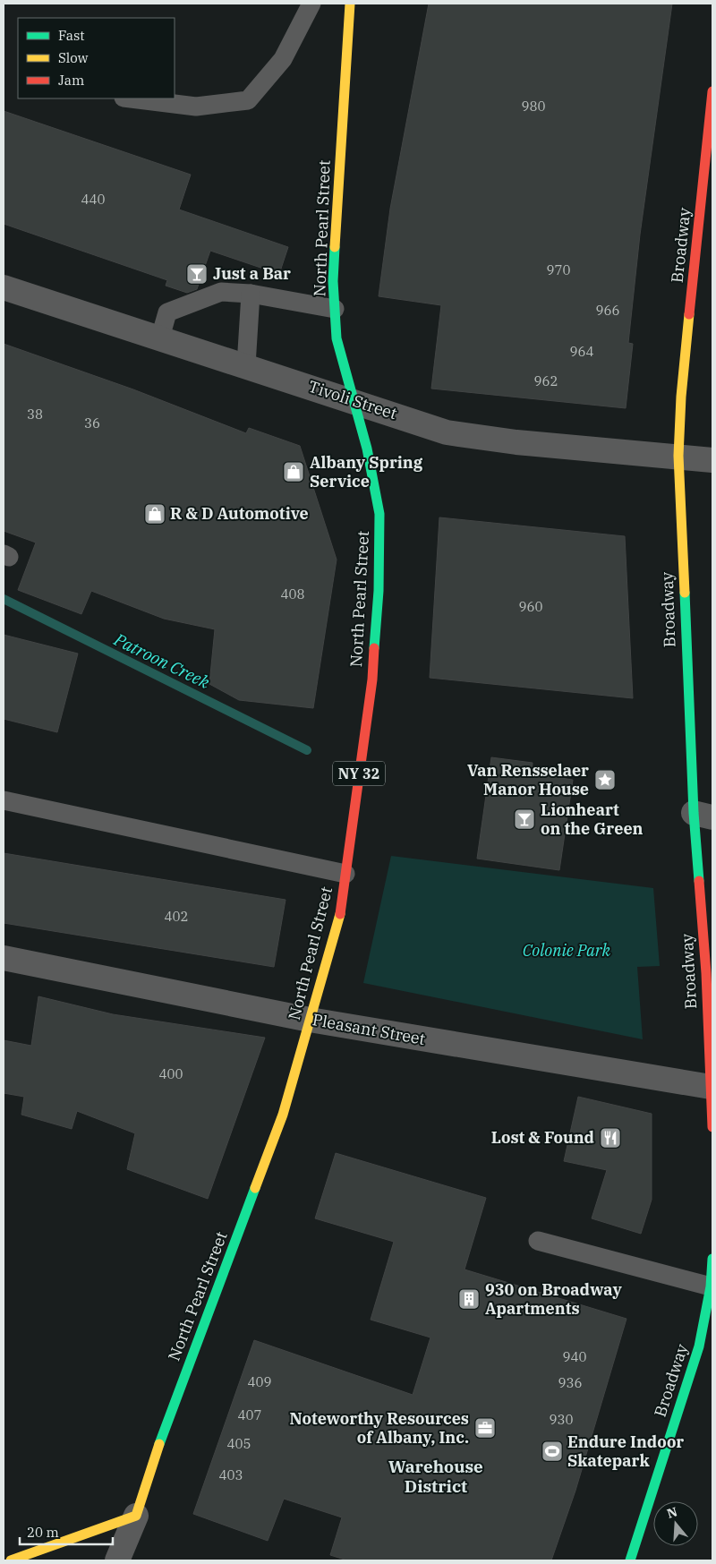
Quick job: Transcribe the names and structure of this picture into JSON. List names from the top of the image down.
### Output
{
  "streets": {
    "main road": ["North Pearl Street", "Broadway", "NY 32"],
    "street": ["Tivoli Street", "Pleasant Street"]
  },
  "crossings": [
    ["North Pearl Street", "Tivoli Street"],
    ["North Pearl Street", "Pleasant Street"],
    ["Broadway", "Tivoli Street"],
    ["Broadway", "Pleasant Street"]
  ],
  "districts": ["Warehouse District"],
  "water": ["Patroon Creek"],
  "parks": ["Colonie Park"],
  "places": {
    "bar": ["Just a Bar", "Lionheart on the Green"],
    "shop": ["Albany Spring Service", "R & D Automotive"],
    "place": ["Van Rensselaer Manor House"],
    "restaurant": ["Lost & Found"],
    "building": ["930 on Broadway Apartments"],
    "office": ["Noteworthy Resources of Albany, Inc."],
    "sports": ["Endure Indoor Skatepark"]
  },
  "house_numbers": [
    "980",
    "440",
    "970",
    "966",
    "964",
    "962",
    "38",
    "36",
    "408",
    "960",
    "402",
    "400",
    "940",
    "409",
    "936",
    "407",
    "930",
    "405",
    "403"
  ],
  "legend": ["Fast", "Slow", "Jam"],
  "scale_bar": "20 m",
  "north": "top"
}
